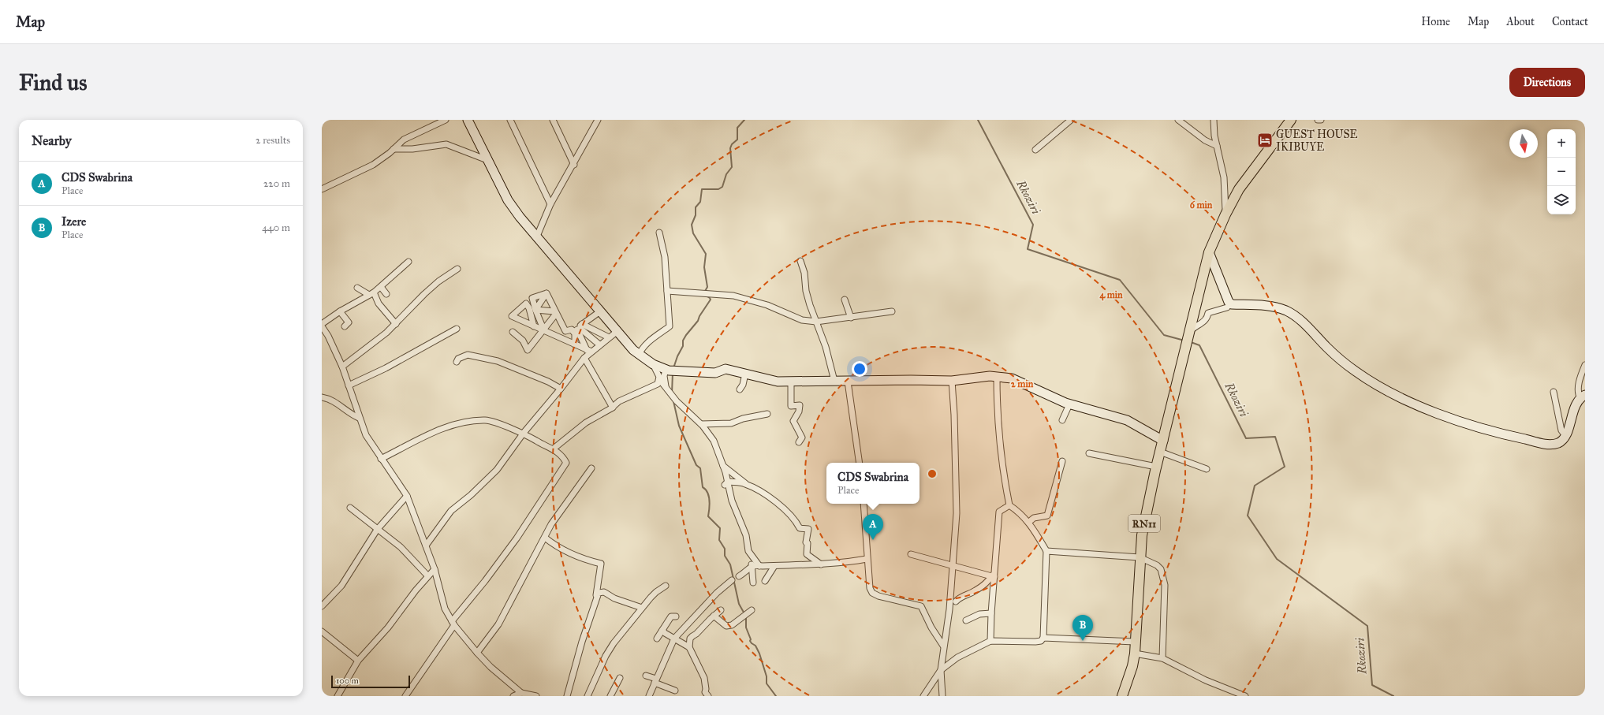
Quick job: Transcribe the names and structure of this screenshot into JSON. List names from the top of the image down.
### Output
{
  "streets": {
    "main road": ["RN11"]
  },
  "water": ["Rkoziri"],
  "places": {
    "hotel": ["GUEST HOUSE IKIBUYE"]
  },
  "scale_bar": "100 m",
  "north": "bottom",
  "page": {
    "header": "Map",
    "nav": [
      "Home",
      "Map",
      "About",
      "Contact"
    ],
    "buttons": "Directions",
    "title": "Find us",
    "heading": ["Nearby", "2 results"],
    "map_buttons": ["+", "−"],
    "list": [
      {
        "mark": "A",
        "name": "CDS Swabrina",
        "note": "Place",
        "value": "220 m"
      },
      {
        "mark": "B",
        "name": "Izere",
        "note": "Place",
        "value": "440 m"
      }
    ],
    "popup": ["CDS Swabrina", "Place"],
    "pins": ["A", "B"],
    "scale": "100 m"
  },
  "rings": ["6 min", "4 min", "2 min"]
}
